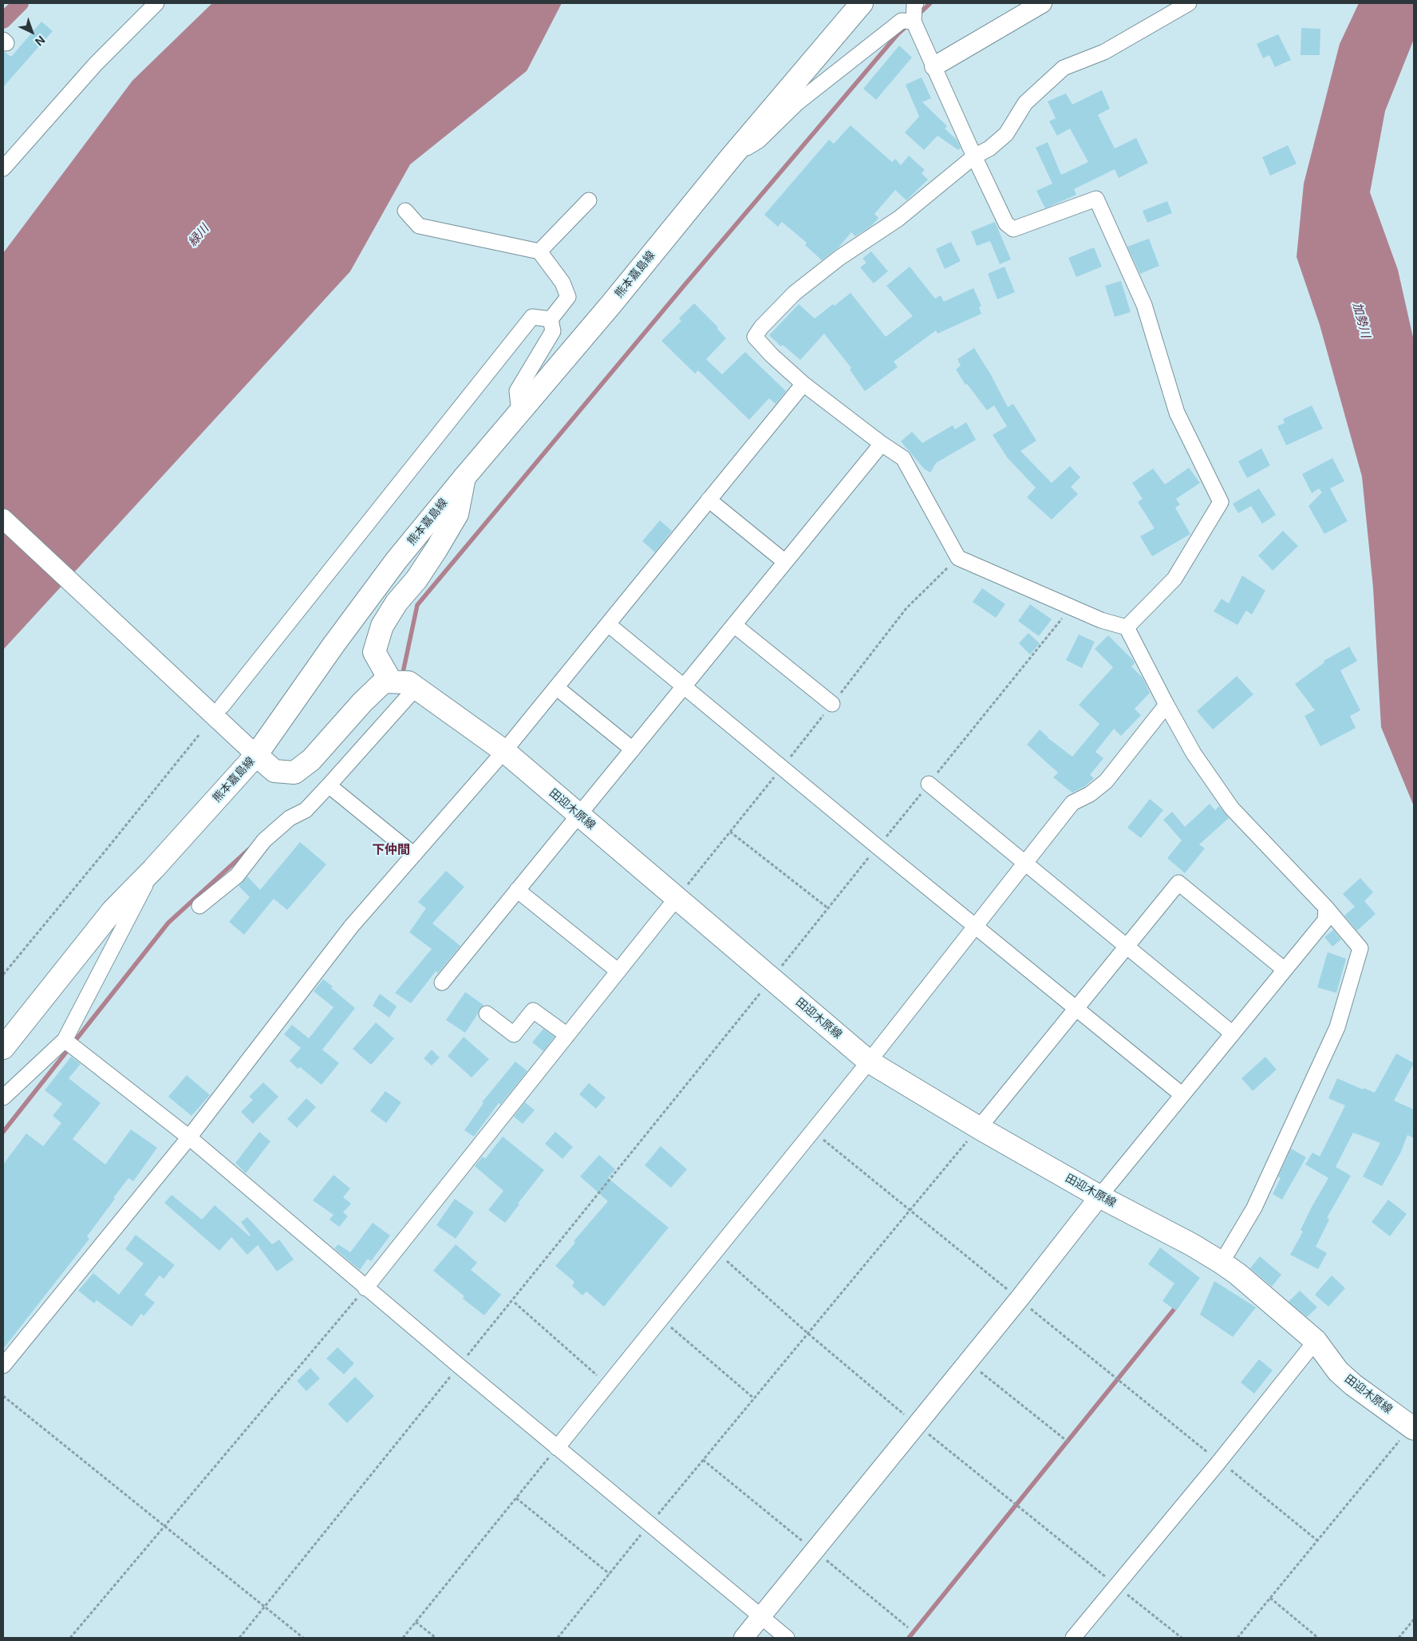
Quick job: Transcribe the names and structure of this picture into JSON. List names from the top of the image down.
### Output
{
  "streets": {
    "main road": ["熊本嘉島線", "田迎木原線"]
  },
  "districts": ["下仲間"],
  "water": ["緑川", "加勢川"],
  "north": "bottom right"
}
